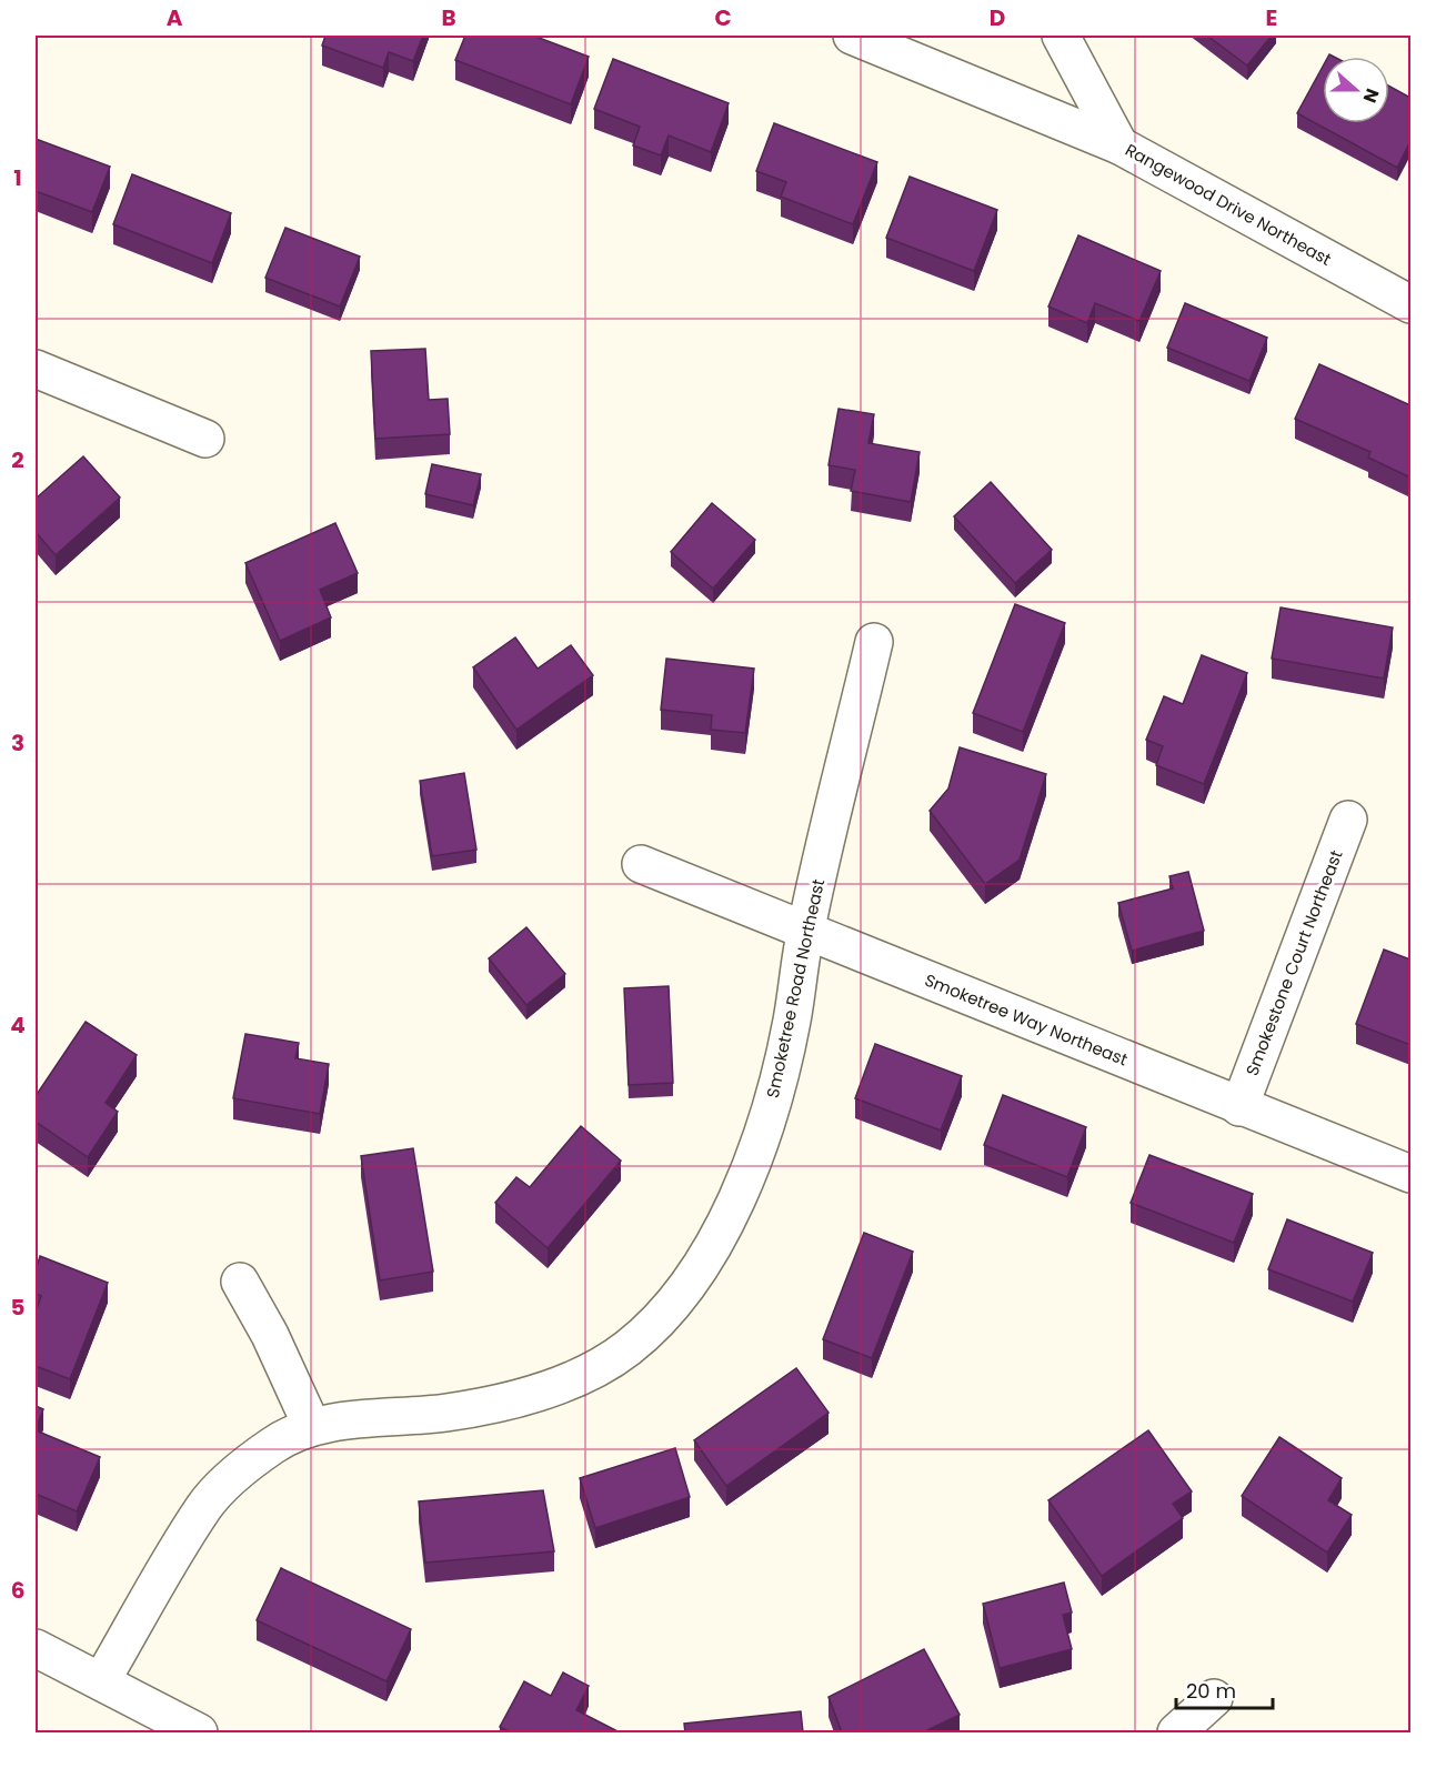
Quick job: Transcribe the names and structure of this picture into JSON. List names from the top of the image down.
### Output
{
  "streets": {
    "street": [
      "Rangewood Drive Northeast",
      "Smokestone Court Northeast",
      "Smoketree Road Northeast",
      "Smoketree Way Northeast"
    ]
  },
  "crossings": [
    ["Smokestone Court Northeast", "Smoketree Way Northeast"],
    ["Smoketree Road Northeast", "Smoketree Way Northeast"]
  ],
  "scale_bar": "20 m",
  "north": "right",
  "grid": {
    "columns": [
      "A",
      "B",
      "C",
      "D",
      "E"
    ],
    "rows": [
      "1",
      "2",
      "3",
      "4",
      "5",
      "6"
    ]
  }
}
